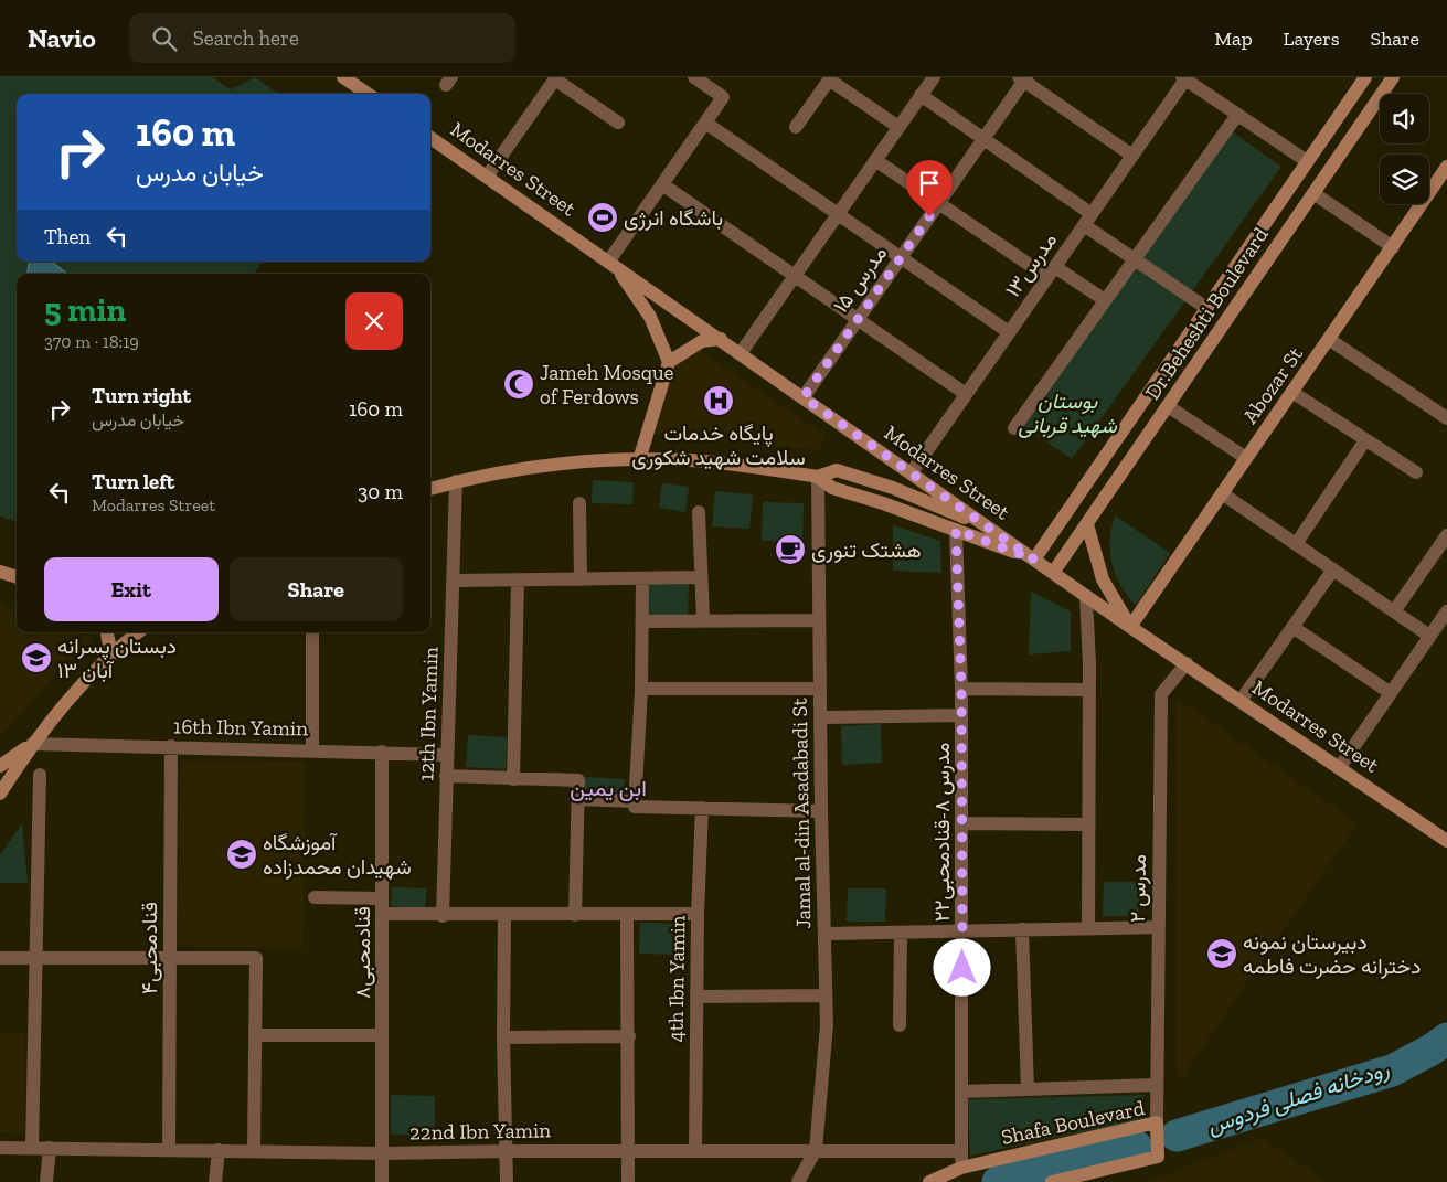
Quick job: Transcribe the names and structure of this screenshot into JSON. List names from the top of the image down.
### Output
{
  "streets": {
    "main road": [
      "Modarres Street",
      "Dr.Beheshti Boulevard",
      "Abozar St",
      "Shafa Boulevard"
    ],
    "street": [
      "مدرس۱۳",
      "مدرس ۱۵",
      "12th Ibn Yamin",
      "16th Ibn Yamin",
      "Jamal al-din Asadabadi St",
      "مدرس ۸-قنادمحبی۲۲",
      "مدرس ۲",
      "قنادمحبی۴",
      "قنادمحبی۸",
      "4th Ibn Yamin",
      "22nd Ibn Yamin"
    ]
  },
  "crossings": [
    ["Modarres Street", "مدرس۱۳"],
    ["Modarres Street", "مدرس ۱۵"],
    ["Modarres Street", "Dr.Beheshti Boulevard"],
    ["Modarres Street", "Abozar St"],
    ["Modarres Street", "مدرس ۲"],
    ["12th Ibn Yamin", "16th Ibn Yamin"],
    ["16th Ibn Yamin", "قنادمحبی۴"],
    ["16th Ibn Yamin", "قنادمحبی۸"],
    ["Jamal al-din Asadabadi St", "22nd Ibn Yamin"],
    ["مدرس ۸-قنادمحبی۲۲", "Shafa Boulevard"],
    ["مدرس ۸-قنادمحبی۲۲", "22nd Ibn Yamin"],
    ["مدرس ۲", "Shafa Boulevard"],
    ["قنادمحبی۴", "22nd Ibn Yamin"],
    ["قنادمحبی۸", "22nd Ibn Yamin"],
    ["4th Ibn Yamin", "22nd Ibn Yamin"]
  ],
  "districts": ["ابن یمین"],
  "water": ["رودخانه فصلی فردوس"],
  "parks": ["بوستان شهید قربانی"],
  "places": {
    "sports": ["باشگاه انرژی"],
    "mosque": ["Jameh Mosque of Ferdows"],
    "hospital": ["پایگاه خدمات سلامت شهید شکوری"],
    "cafe": ["هشتک تنوری"],
    "school or university": ["دبستان پسرانه ۱۳ آبان", "آموزشگاه شهیدان محمدزاده", "دبیرستان نمونه دخترانه حضرت فاطمه"]
  },
  "page": {
    "header": "Navio",
    "search": "Search here",
    "nav": ["Map", "Layers", "Share"],
    "turn": ["160 m", "خیابان مدرس"],
    "then": "Then",
    "heading": ["5 min", "370 m · 18:19"],
    "list": [
      {
        "name": "Turn right",
        "note": "خیابان مدرس",
        "value": "160 m"
      },
      {
        "name": "Turn left",
        "note": "Modarres Street",
        "value": "30 m"
      }
    ],
    "buttons": ["Exit", "Share"]
  }
}
